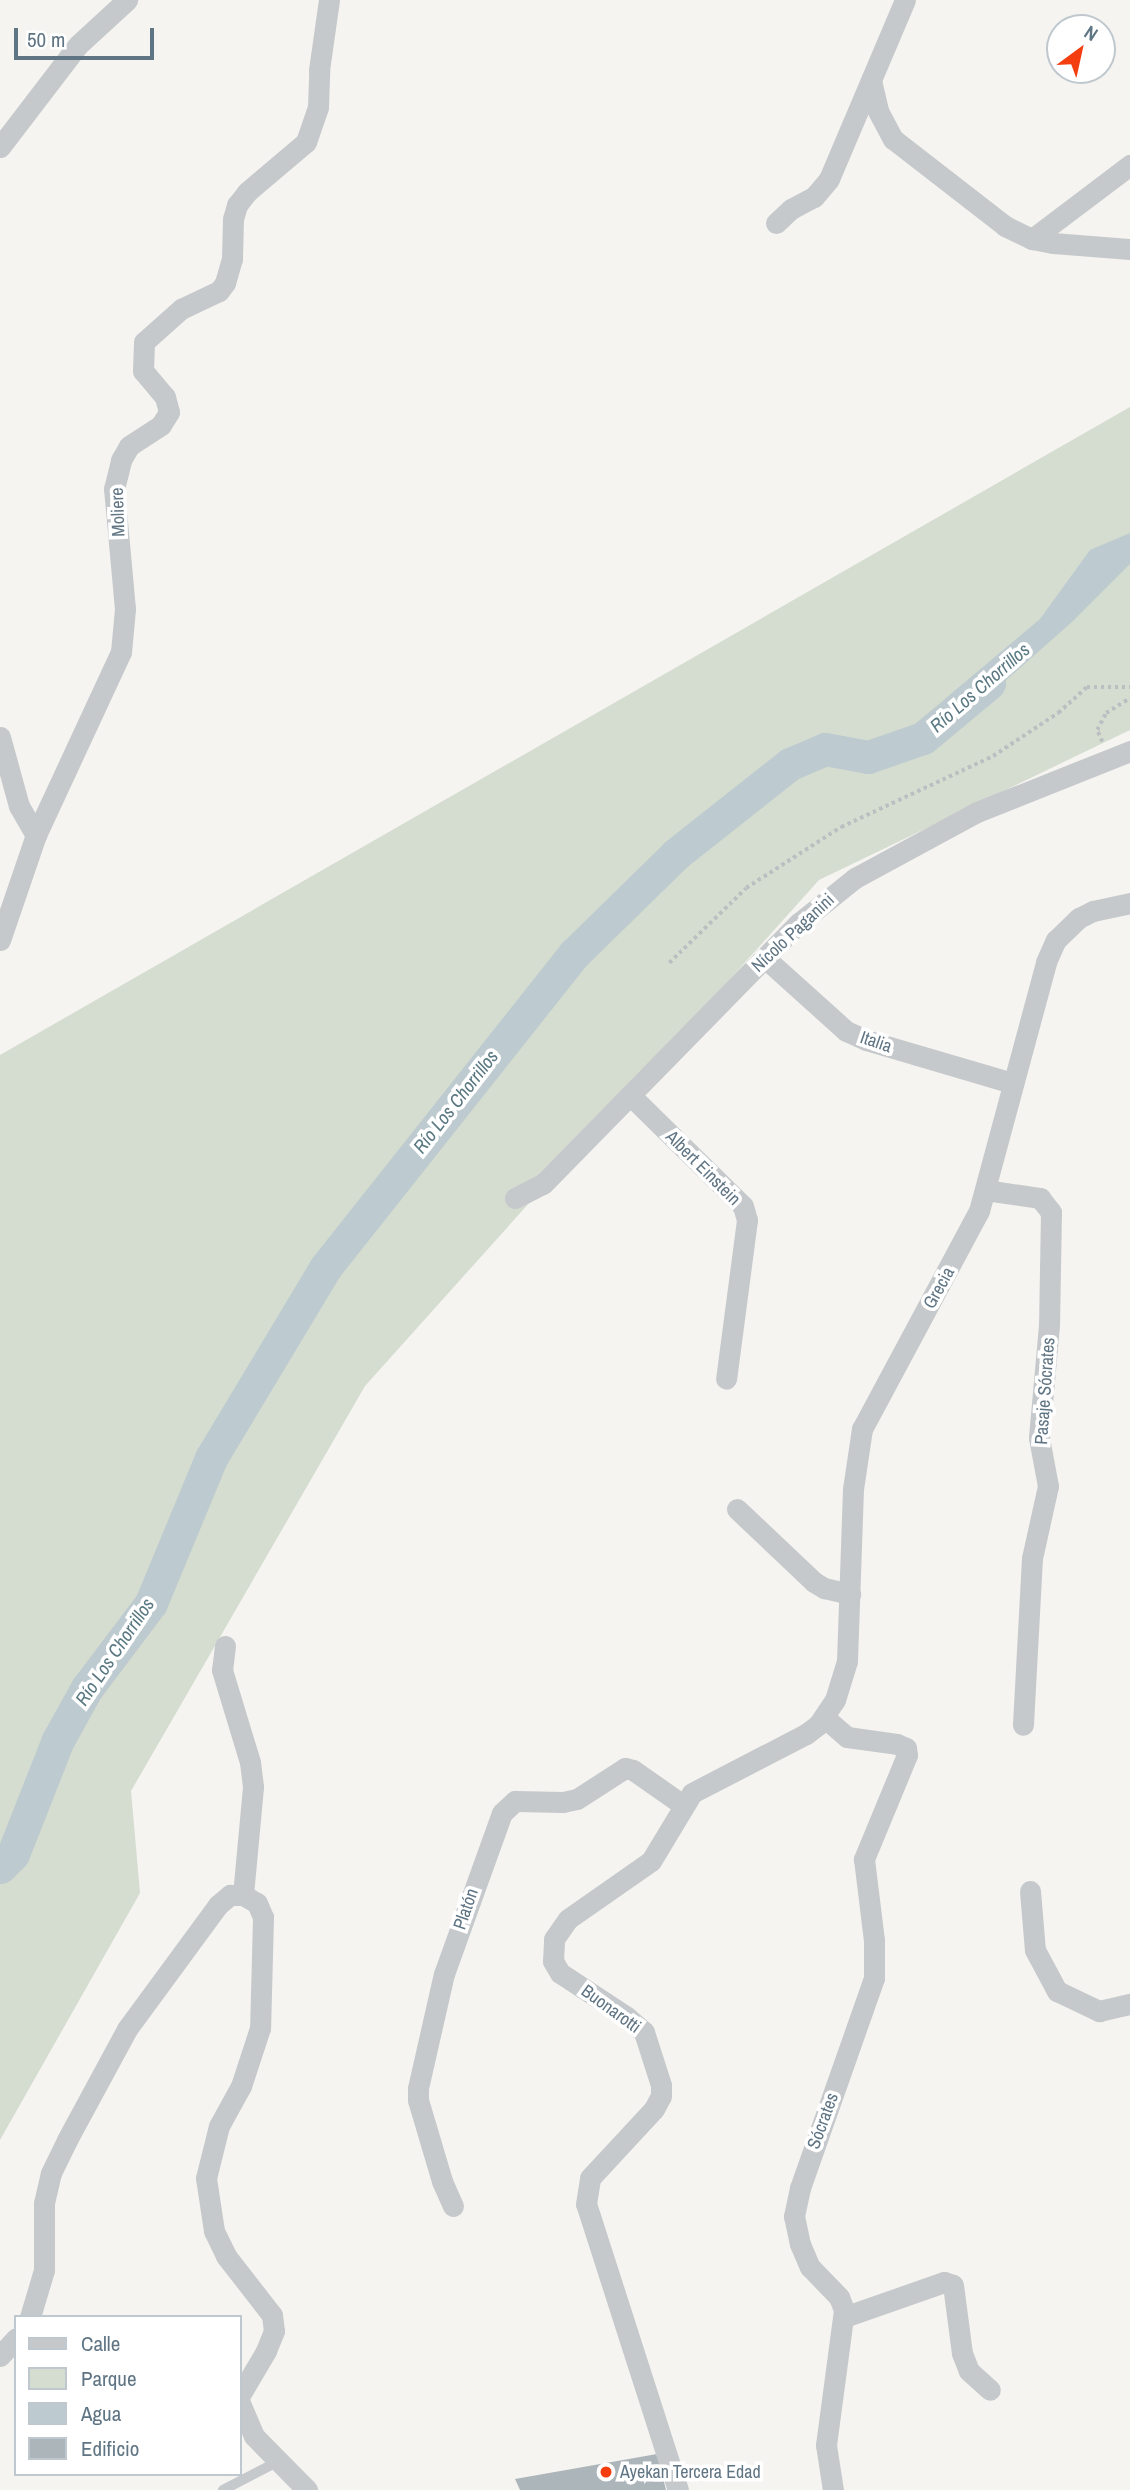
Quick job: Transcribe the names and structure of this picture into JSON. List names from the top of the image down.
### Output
{
  "streets": {
    "street": [
      "Moliere",
      "Nícolo Paganini",
      "Italia",
      "Albert Einstein",
      "Grecia",
      "Pasaje Sócrates",
      "Platón",
      "Buonarotti",
      "Sócrates"
    ]
  },
  "crossings": [
    ["Nícolo Paganini", "Italia"],
    ["Nícolo Paganini", "Albert Einstein"],
    ["Italia", "Grecia"],
    ["Grecia", "Pasaje Sócrates"],
    ["Grecia", "Buonarotti"],
    ["Grecia", "Sócrates"],
    ["Platón", "Buonarotti"],
    ["Buonarotti", "Sócrates"]
  ],
  "water": ["Río Los Chorrillos"],
  "places": ["Ayekan Tercera Edad"],
  "legend": [
    "Calle",
    "Parque",
    "Agua",
    "Edificio"
  ],
  "scale_bar": "50 m",
  "north": "top right"
}
